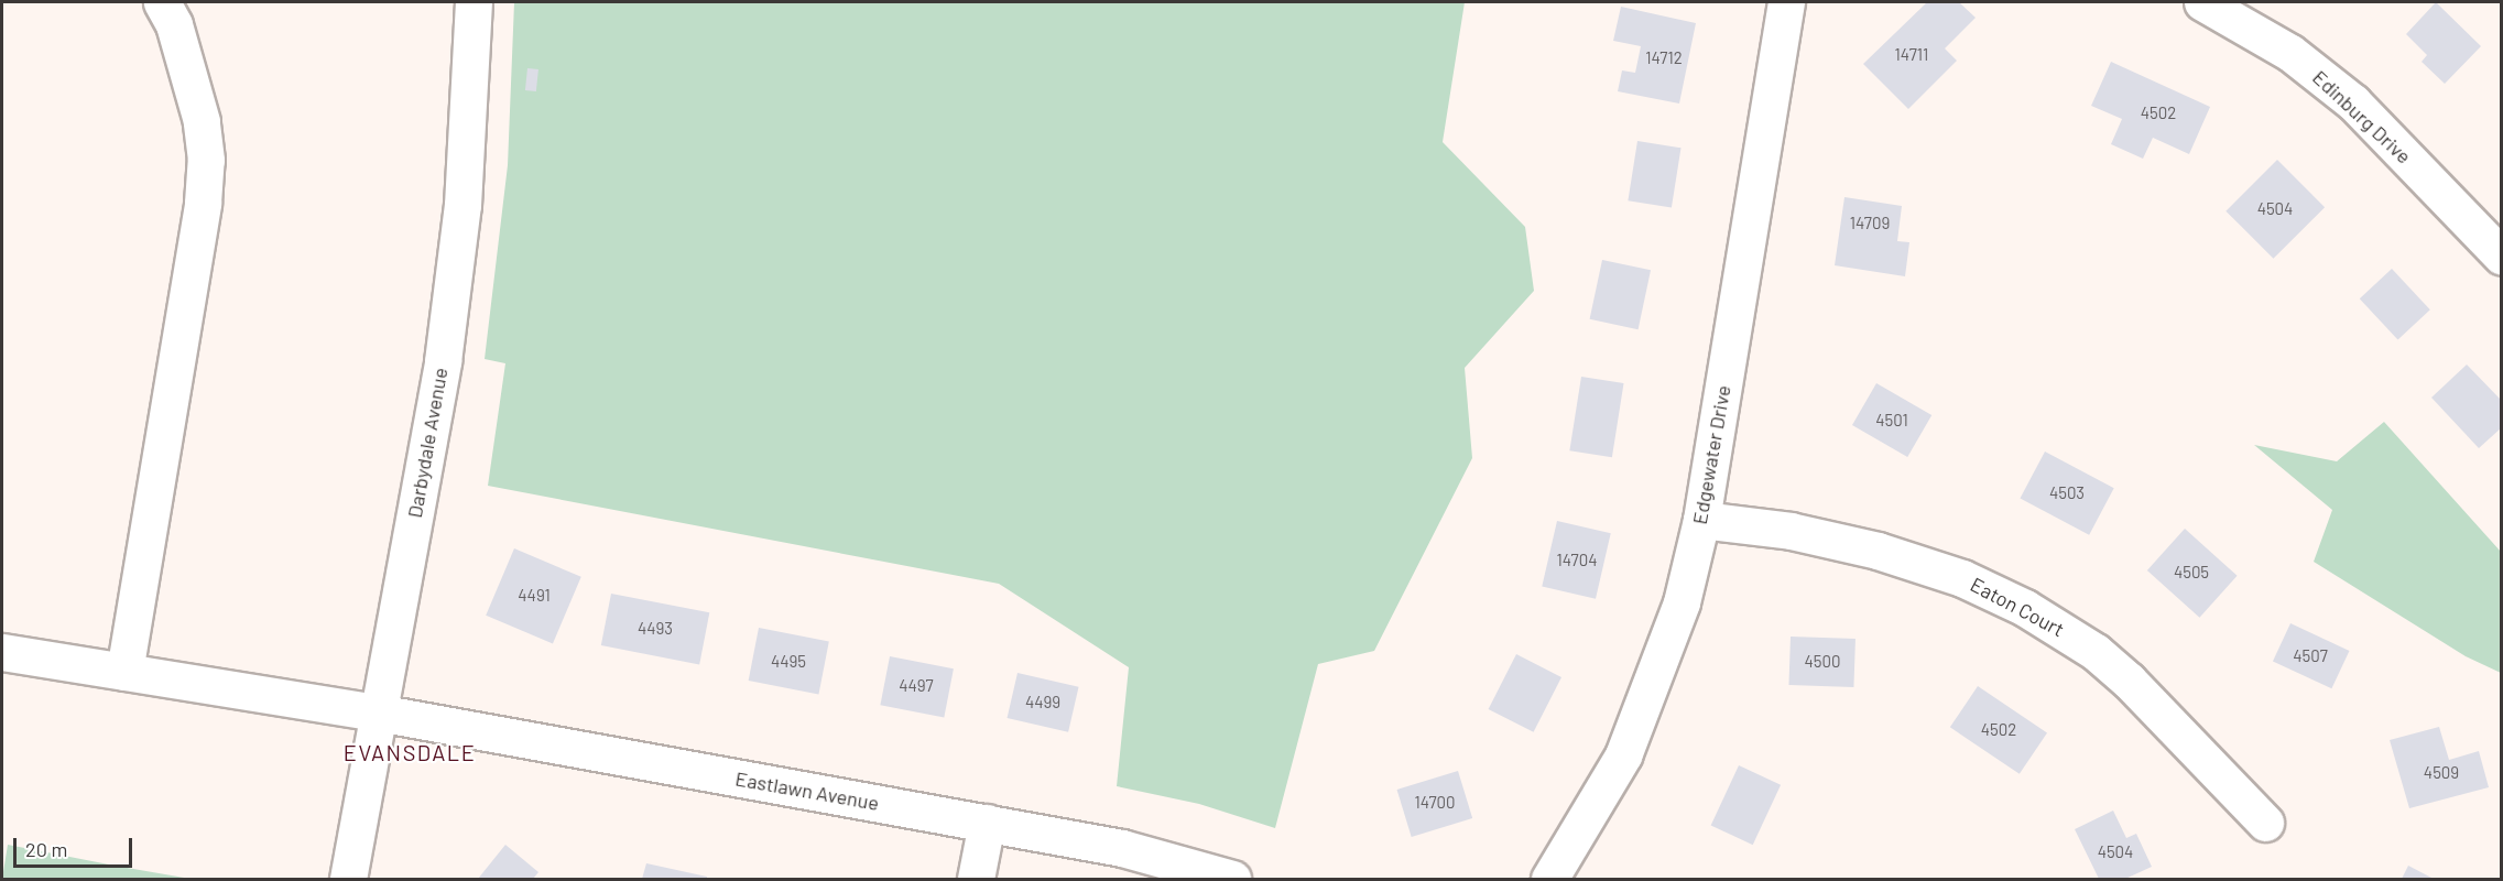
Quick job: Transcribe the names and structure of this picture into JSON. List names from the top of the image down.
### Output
{
  "streets": {
    "street": [
      "Edinburg Drive",
      "Darbydale Avenue",
      "Edgewater Drive",
      "Eaton Court",
      "Eastlawn Avenue"
    ]
  },
  "crossings": [
    ["Darbydale Avenue", "Eastlawn Avenue"],
    ["Edgewater Drive", "Eaton Court"]
  ],
  "districts": ["EVANSDALE"],
  "house_numbers": [
    "14711",
    "14712",
    "4502",
    "4504",
    "14709",
    "4501",
    "4503",
    "14704",
    "4505",
    "4491",
    "4493",
    "4507",
    "4495",
    "4500",
    "4497",
    "4499",
    "4502",
    "4509",
    "14700",
    "4504"
  ],
  "scale_bar": "20 m"
}
